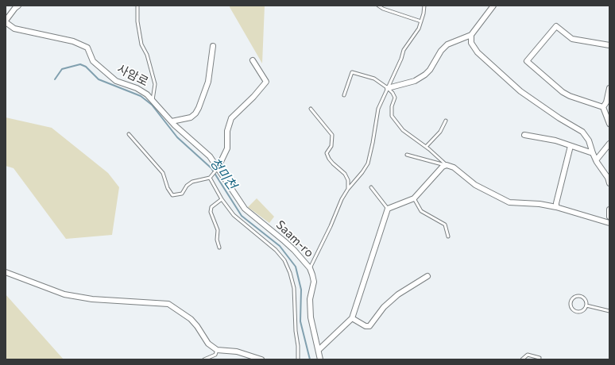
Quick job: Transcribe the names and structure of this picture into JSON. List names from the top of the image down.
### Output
{
  "streets": {
    "street": ["사암로", "Saam-ro"]
  },
  "crossings": [
    ["사암로", "Saam-ro"]
  ],
  "water": ["청미천"]
}
